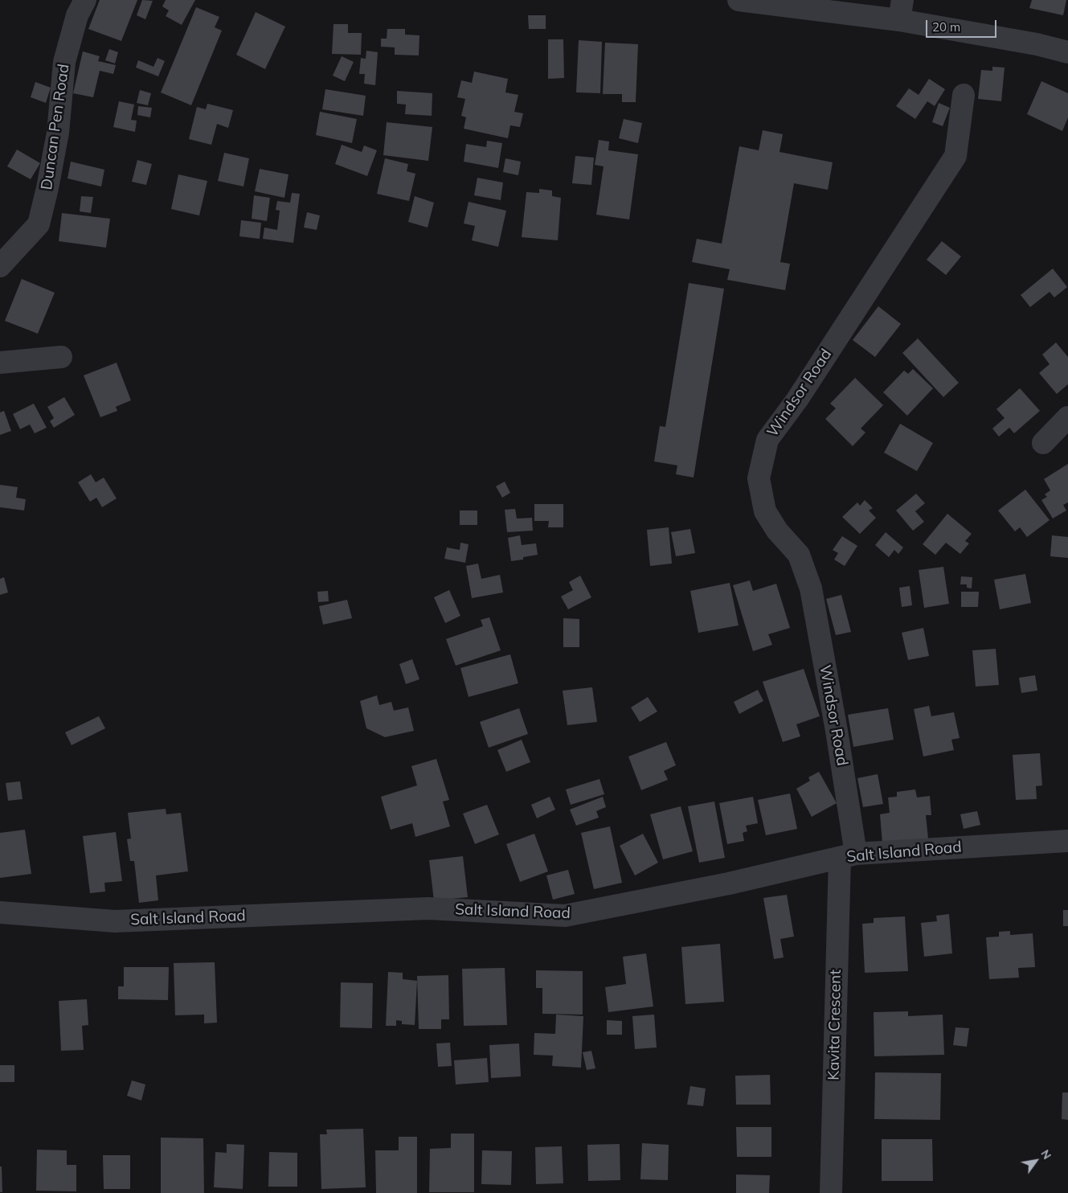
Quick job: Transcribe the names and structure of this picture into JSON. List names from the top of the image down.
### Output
{
  "streets": {
    "street": [
      "Duncan Pen Road",
      "Windsor Road",
      "Salt Island Road",
      "Kavita Crescent"
    ]
  },
  "crossings": [
    ["Windsor Road", "Salt Island Road"],
    ["Windsor Road", "Kavita Crescent"],
    ["Salt Island Road", "Kavita Crescent"]
  ],
  "scale_bar": "20 m",
  "north": "top right"
}
